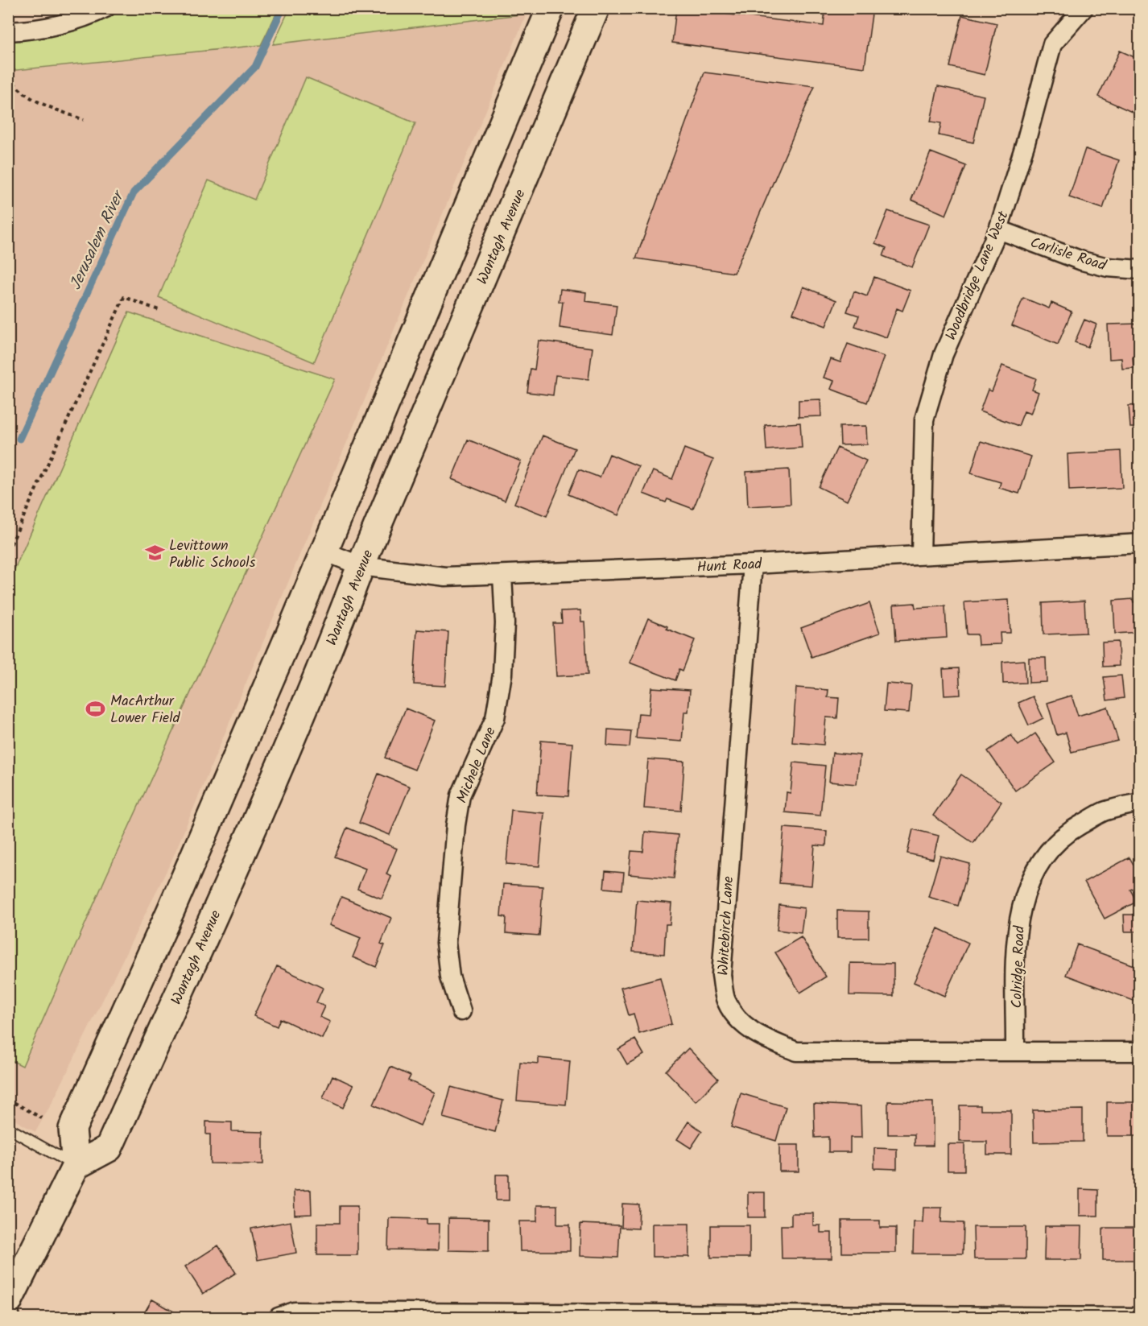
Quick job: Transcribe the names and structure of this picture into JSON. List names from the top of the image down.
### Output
{
  "streets": {
    "main road": ["Wantagh Avenue"],
    "street": [
      "Carlisle Road",
      "Woodbridge Lane West",
      "Hunt Road",
      "Michele Lane",
      "Whitebirch Lane",
      "Colridge Road"
    ]
  },
  "crossings": [
    ["Wantagh Avenue", "Hunt Road"],
    ["Carlisle Road", "Woodbridge Lane West"],
    ["Woodbridge Lane West", "Hunt Road"],
    ["Hunt Road", "Michele Lane"],
    ["Hunt Road", "Whitebirch Lane"],
    ["Whitebirch Lane", "Colridge Road"]
  ],
  "water": ["Jerusalem River"],
  "places": {
    "school or university": ["Levittown Public Schools"],
    "sports": ["MacArthur Lower Field"]
  }
}
